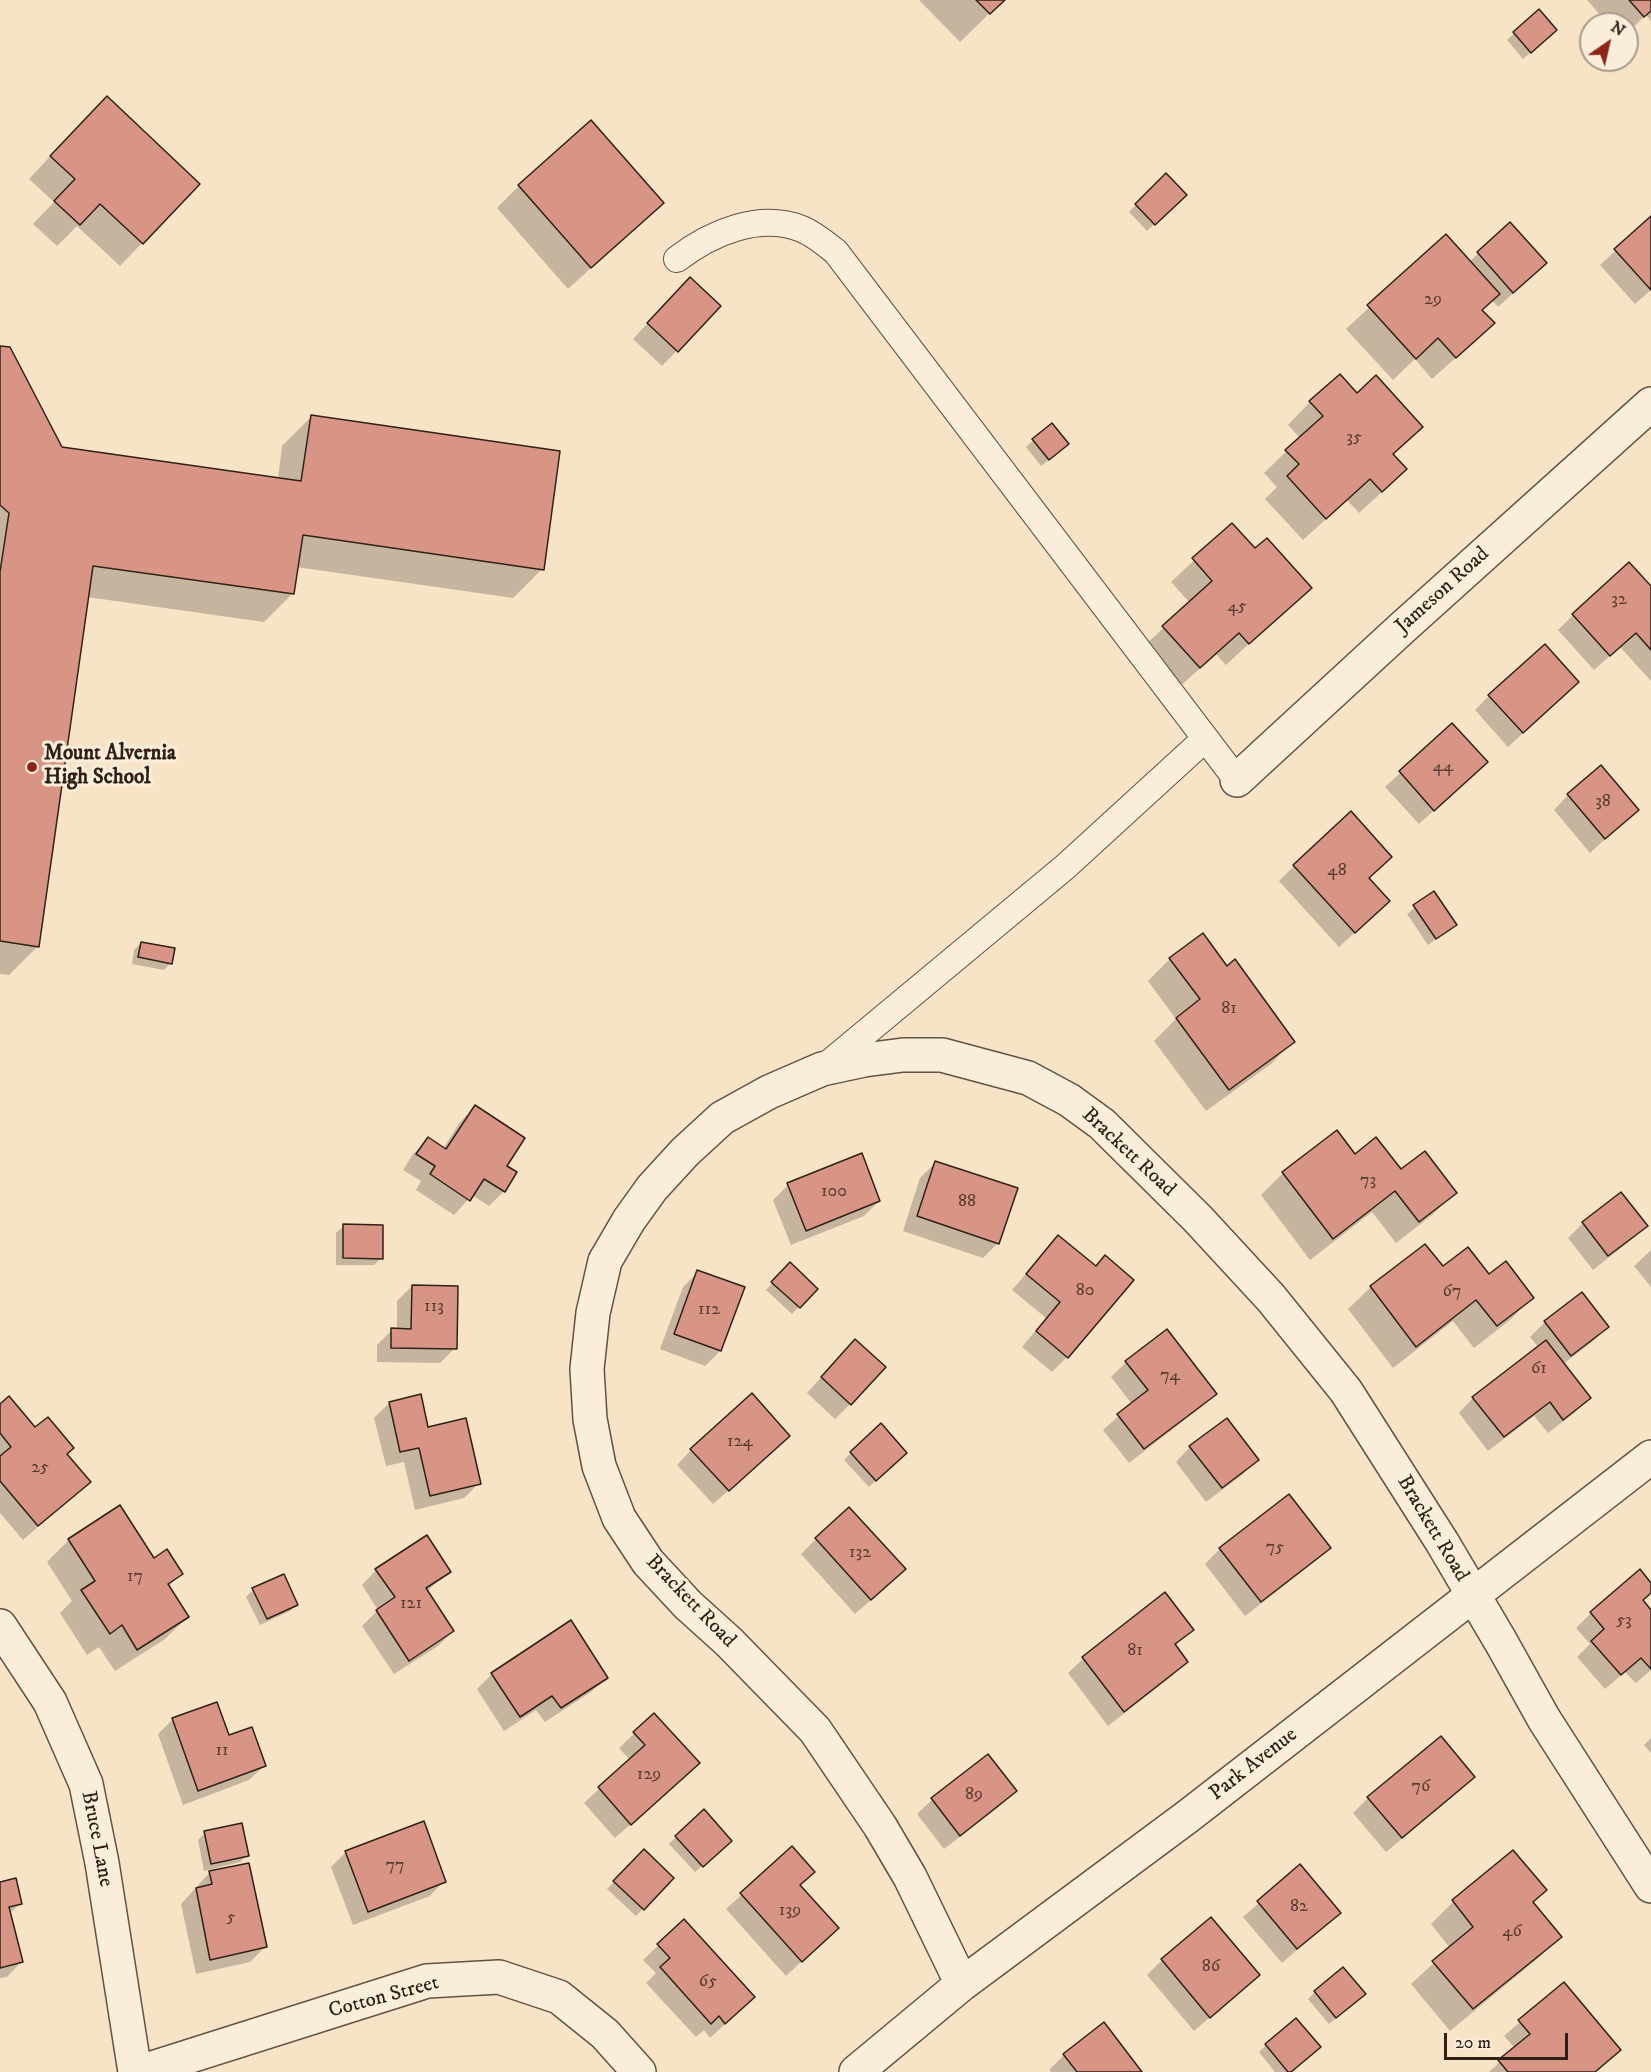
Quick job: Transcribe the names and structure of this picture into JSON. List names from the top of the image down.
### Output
{
  "streets": {
    "street": [
      "Jameson Road",
      "Brackett Road",
      "Park Avenue",
      "Bruce Lane",
      "Cotton Street"
    ]
  },
  "crossings": [
    ["Brackett Road", "Park Avenue"]
  ],
  "places": ["Mount Alvernia High School"],
  "house_numbers": [
    "29",
    "35",
    "32",
    "45",
    "44",
    "38",
    "48",
    "81",
    "73",
    "100",
    "88",
    "80",
    "67",
    "113",
    "112",
    "61",
    "74",
    "124",
    "25",
    "75",
    "132",
    "17",
    "121",
    "53",
    "81",
    "11",
    "129",
    "76",
    "89",
    "77",
    "82",
    "139",
    "5",
    "46",
    "86",
    "65"
  ],
  "scale_bar": "20 m",
  "north": "top right"
}
